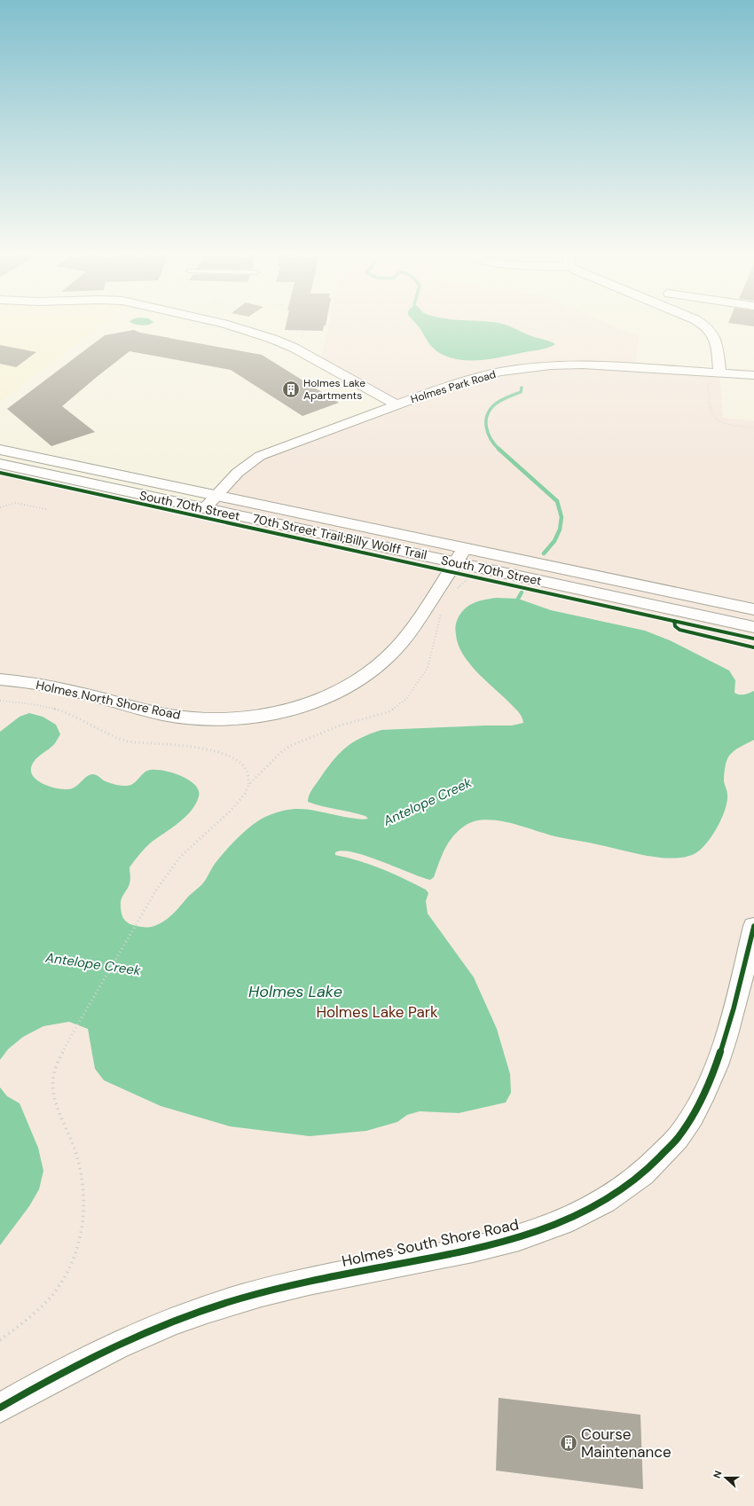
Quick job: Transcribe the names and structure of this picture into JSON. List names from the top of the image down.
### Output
{
  "streets": {
    "main road": ["South 70th Street"],
    "street": ["Holmes Park Road", "Holmes North Shore Road", "Holmes South Shore Road"],
    "cycle path": ["70th Street Trail;Billy Wolff Trail"]
  },
  "crossings": [
    ["Holmes Park Road", "South 70th Street"],
    ["South 70th Street", "Holmes North Shore Road"]
  ],
  "water": ["Antelope Creek", "Holmes Lake"],
  "parks": ["Holmes Lake Park"],
  "places": {
    "building": ["Holmes Lake Apartments", "Course Maintenance"]
  },
  "north": "left"
}
